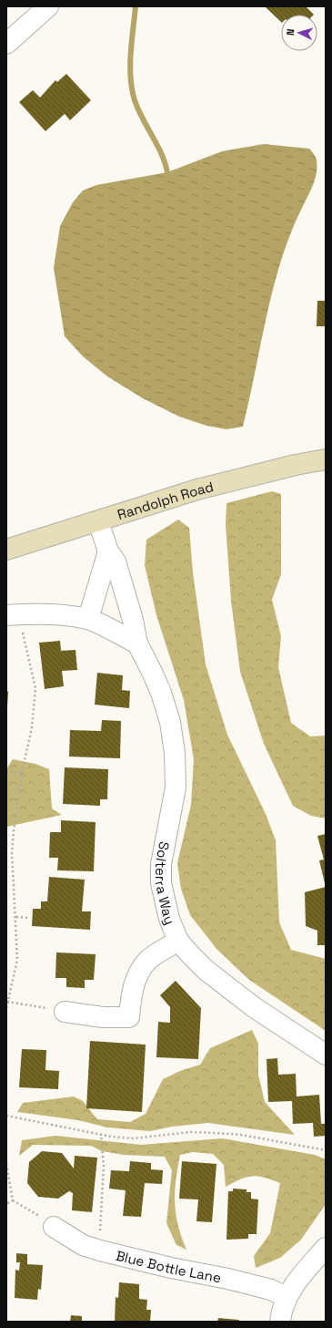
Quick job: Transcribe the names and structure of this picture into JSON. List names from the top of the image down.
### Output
{
  "streets": {
    "street": ["Randolph Road", "Solterra Way", "Blue Bottle Lane"]
  },
  "crossings": [
    ["Randolph Road", "Solterra Way"]
  ],
  "north": "left"
}
